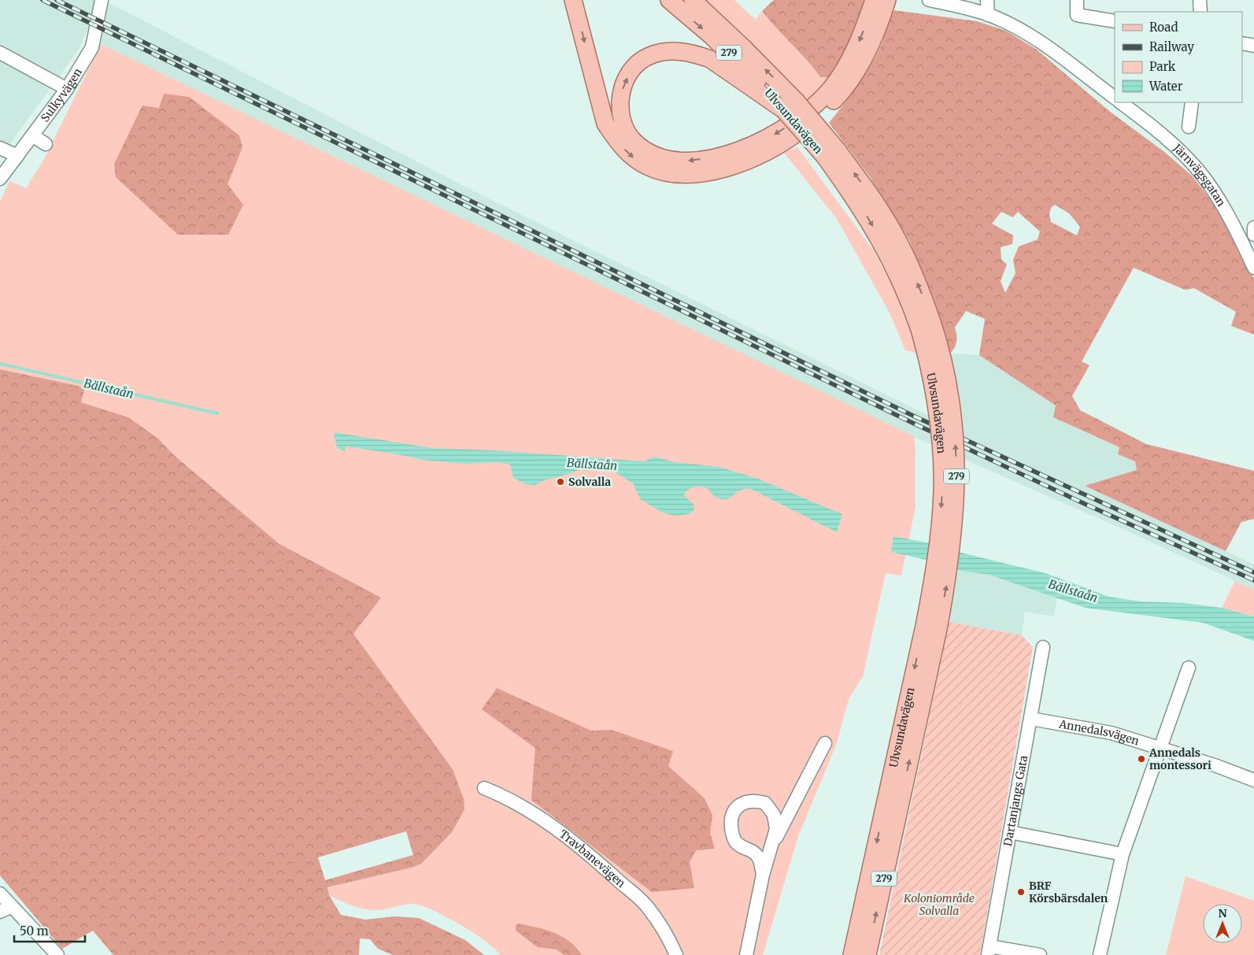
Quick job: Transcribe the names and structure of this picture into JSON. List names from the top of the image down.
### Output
{
  "streets": {
    "main road": ["279", "Ulvsundavägen"],
    "street": [
      "Sulkyvägen",
      "Järnvägsgatan",
      "Annedalsvägen",
      "Dartanjangs Gata",
      "Travbanevägen"
    ]
  },
  "crossings": [
    ["Annedalsvägen", "Dartanjangs Gata"]
  ],
  "water": ["Bällstaån"],
  "parks": ["Koloniområde Solvalla"],
  "places": ["Solvalla", "Annedals montessori", "BRF Körsbärsdalen"],
  "legend": [
    "Road",
    "Railway",
    "Park",
    "Water"
  ],
  "scale_bar": "50 m",
  "north": "top"
}
